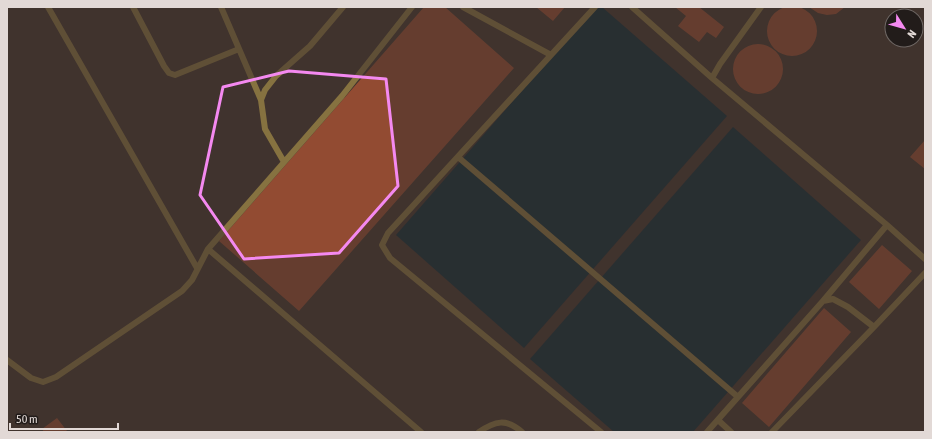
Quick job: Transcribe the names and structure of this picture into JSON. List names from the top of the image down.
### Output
{
  "scale_bar": "50 m",
  "north": "bottom right"
}
